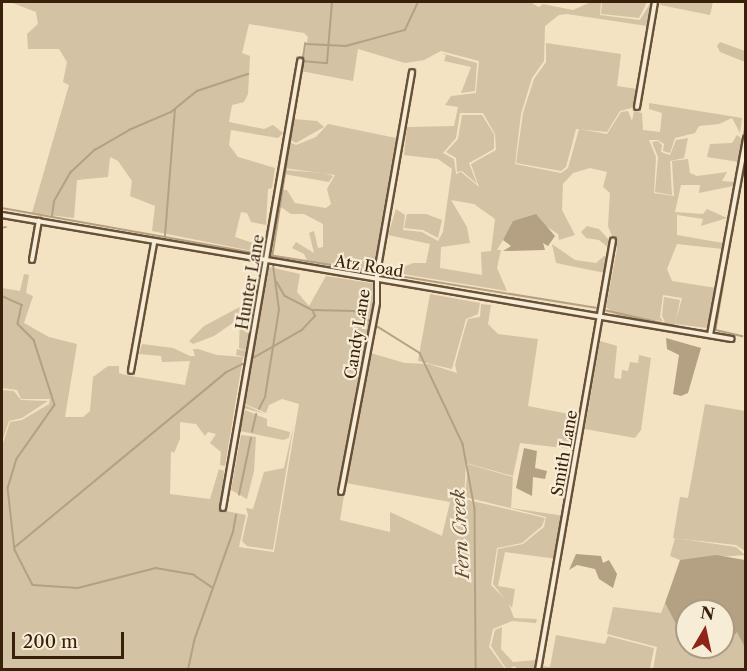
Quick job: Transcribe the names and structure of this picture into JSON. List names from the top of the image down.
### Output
{
  "streets": {
    "street": [
      "Atz Road",
      "Hunter Lane",
      "Candy Lane",
      "Smith Lane"
    ]
  },
  "crossings": [
    ["Atz Road", "Hunter Lane"],
    ["Atz Road", "Candy Lane"],
    ["Atz Road", "Smith Lane"]
  ],
  "water": ["Fern Creek"],
  "scale_bar": "200 m",
  "north": "top"
}
